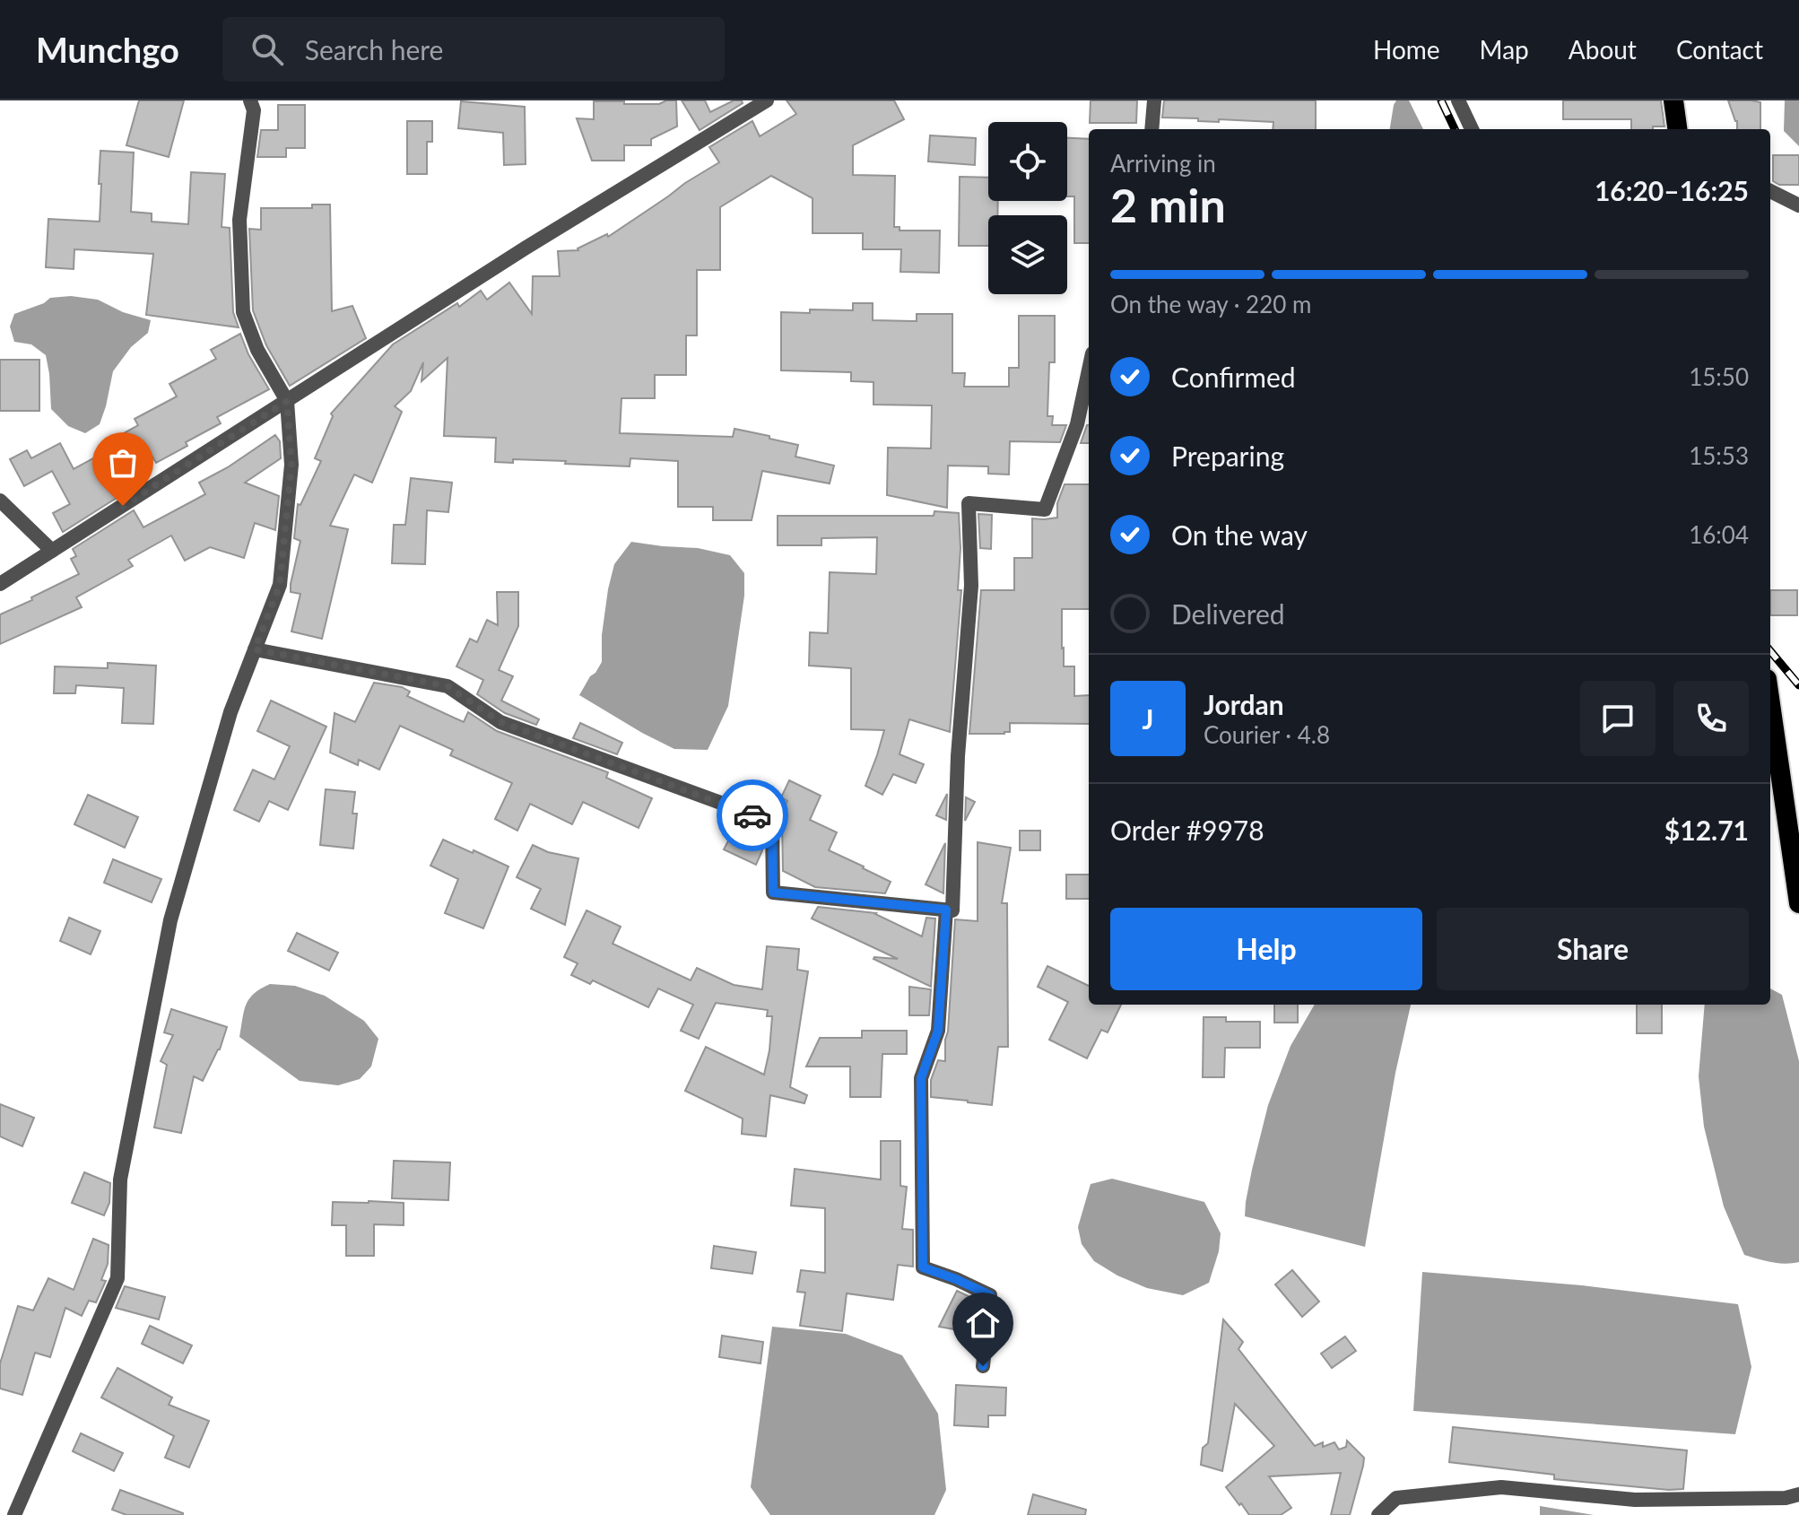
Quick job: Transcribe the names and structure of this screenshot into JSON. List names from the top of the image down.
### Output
{
  "page": {
    "header": "Munchgo",
    "search": "Search here",
    "nav": [
      "Home",
      "Map",
      "About",
      "Contact"
    ],
    "heading": ["2 min", "Arriving in", "16:20–16:25"],
    "panel": [
      "Jordan",
      "Courier · 4.8",
      "Order #9978",
      "$12.71"
    ],
    "bar": "On the way · 220 m",
    "list": [
      ["Confirmed", "15:50"],
      ["Preparing", "15:53"],
      ["On the way", "16:04"],
      "Delivered"
    ],
    "round": "J",
    "buttons": ["Help", "Share"]
  }
}
